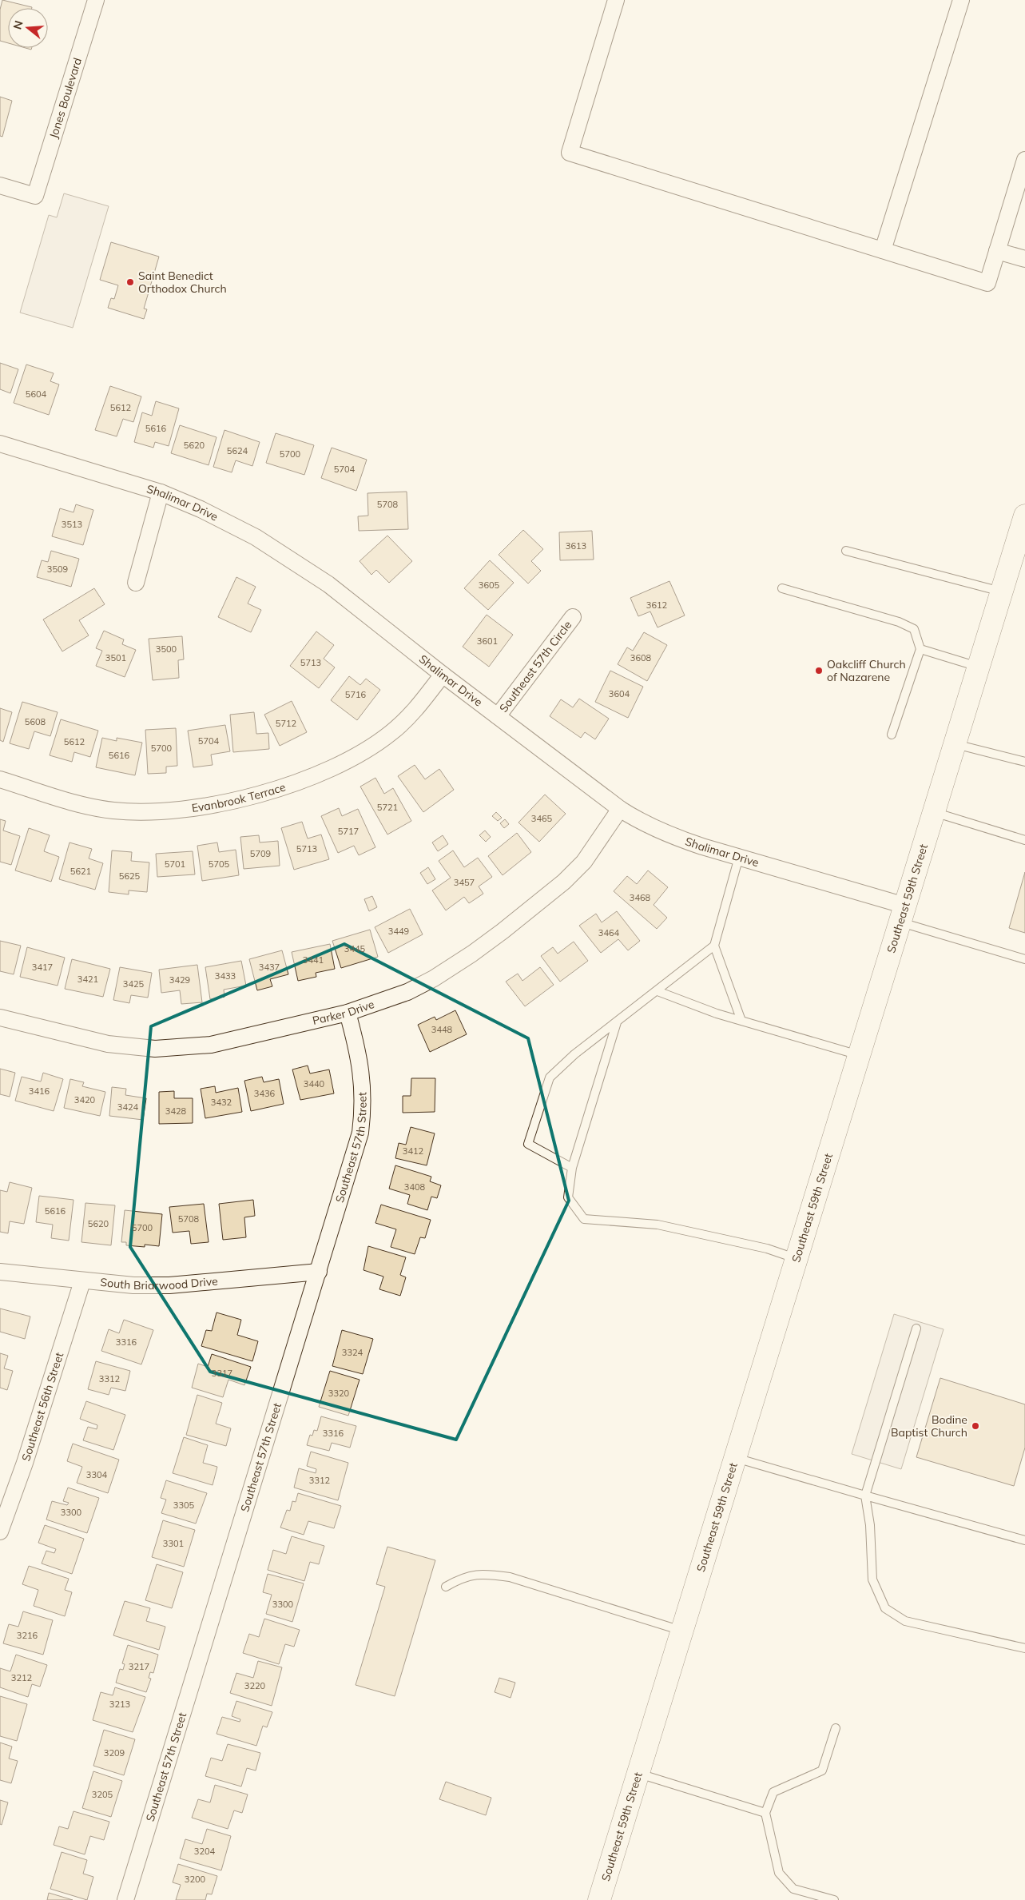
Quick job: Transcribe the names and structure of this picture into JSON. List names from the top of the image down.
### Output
{
  "streets": {
    "main road": ["Southeast 59th Street"],
    "street": [
      "Jones Boulevard",
      "Shalimar Drive",
      "Southeast 57th Circle",
      "Evanbrook Terrace",
      "Parker Drive",
      "Southeast 57th Street",
      "South Briarwood Drive",
      "Southeast 56th Street"
    ]
  },
  "crossings": [
    ["Shalimar Drive", "Southeast 57th Circle"],
    ["Shalimar Drive", "Evanbrook Terrace"],
    ["Shalimar Drive", "Southeast 59th Street"],
    ["Shalimar Drive", "Parker Drive"],
    ["Parker Drive", "Southeast 57th Street"],
    ["Southeast 57th Street", "South Briarwood Drive"],
    ["South Briarwood Drive", "Southeast 56th Street"]
  ],
  "places": ["Saint Benedict Orthodox Church", "Oakcliff Church of Nazarene", "Bodine Baptist Church"],
  "house_numbers": [
    "5604",
    "5612",
    "5616",
    "5620",
    "5624",
    "5700",
    "5704",
    "5708",
    "3513",
    "3613",
    "3509",
    "3605",
    "3612",
    "3601",
    "3500",
    "3501",
    "3608",
    "5713",
    "3604",
    "5716",
    "5608",
    "5712",
    "5704",
    "5612",
    "5700",
    "5616",
    "5721",
    "3465",
    "5717",
    "5713",
    "5709",
    "5701",
    "5705",
    "5621",
    "5625",
    "3457",
    "3468",
    "3449",
    "3464",
    "3445",
    "3441",
    "3417",
    "3437",
    "3433",
    "3421",
    "3429",
    "3425",
    "3448",
    "3440",
    "3416",
    "3436",
    "3420",
    "3432",
    "3424",
    "3428",
    "3412",
    "3408",
    "5616",
    "5708",
    "5620",
    "5700",
    "3316",
    "3324",
    "3317",
    "3312",
    "3320",
    "3316",
    "3304",
    "3312",
    "3305",
    "3300",
    "3301",
    "3300",
    "3216",
    "3217",
    "3212",
    "3220",
    "3213",
    "3209",
    "3205",
    "3204",
    "3200"
  ],
  "north": "left"
}
